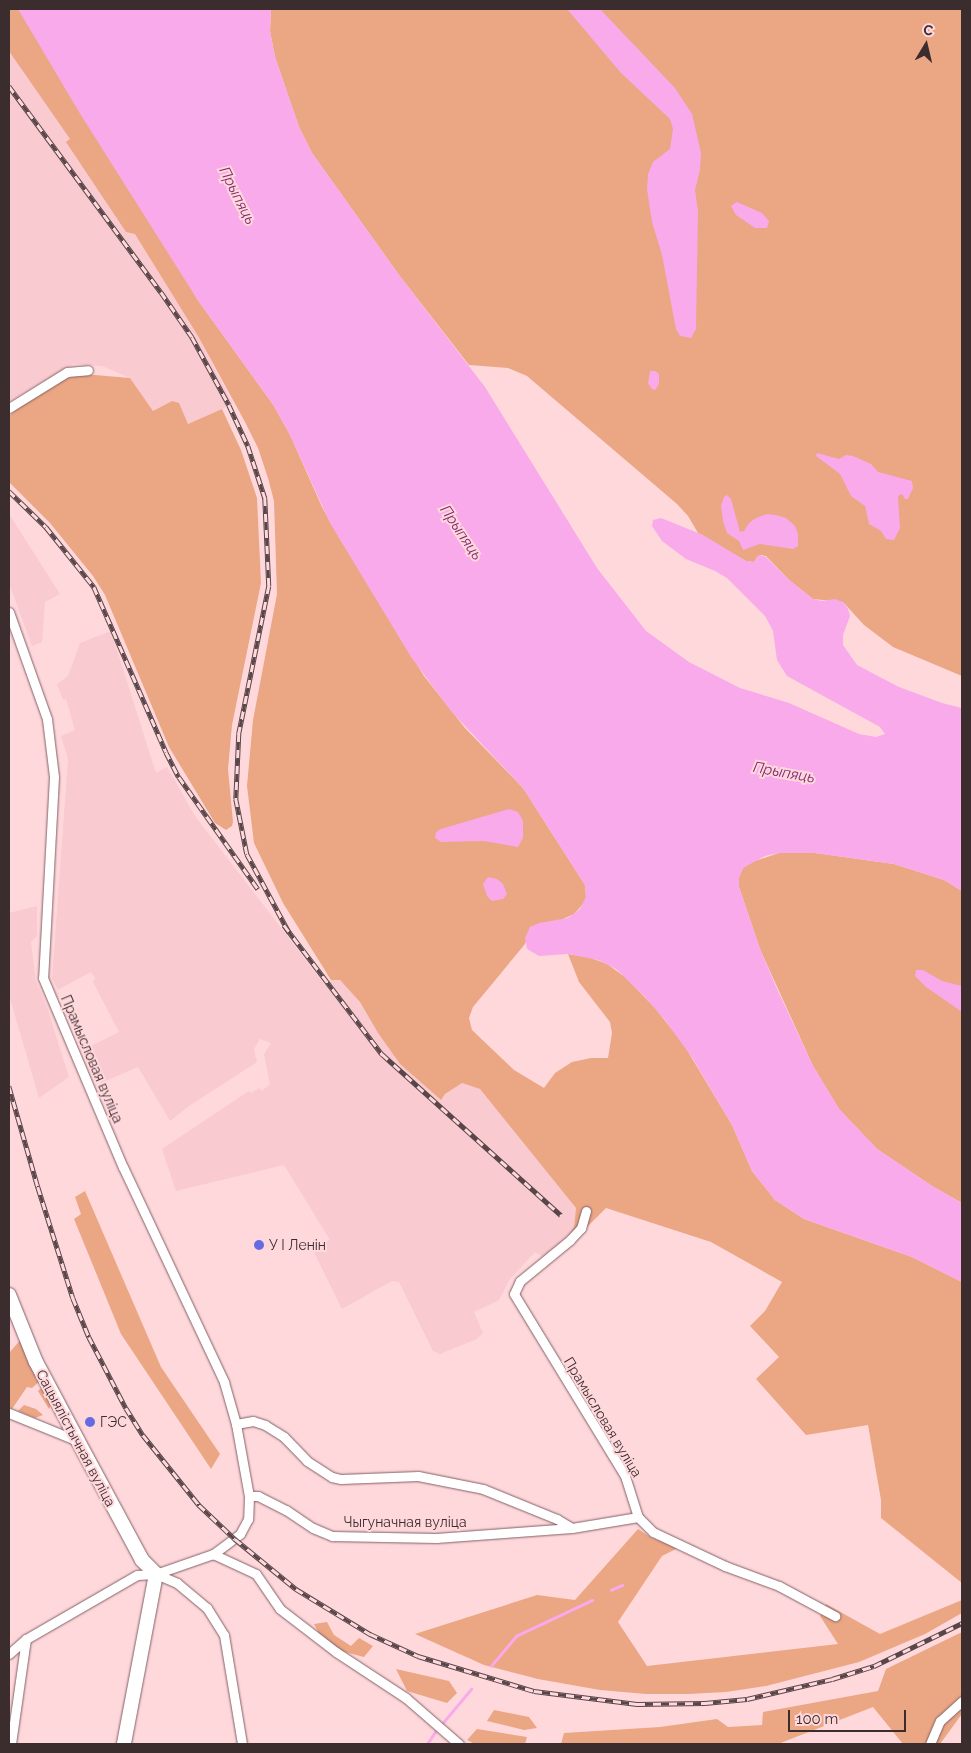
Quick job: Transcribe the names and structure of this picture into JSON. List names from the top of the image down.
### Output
{
  "streets": {
    "street": ["Прамысловая вуліца", "Сацыялістычная вуліца", "Чыгуначная вуліца"]
  },
  "crossings": [
    ["Прамысловая вуліца", "Сацыялістычная вуліца"],
    ["Прамысловая вуліца", "Чыгуначная вуліца"]
  ],
  "water": ["Прыпяць"],
  "places": ["У І Ленін", "ГЭС"],
  "scale_bar": "100 m",
  "north": "top"
}
